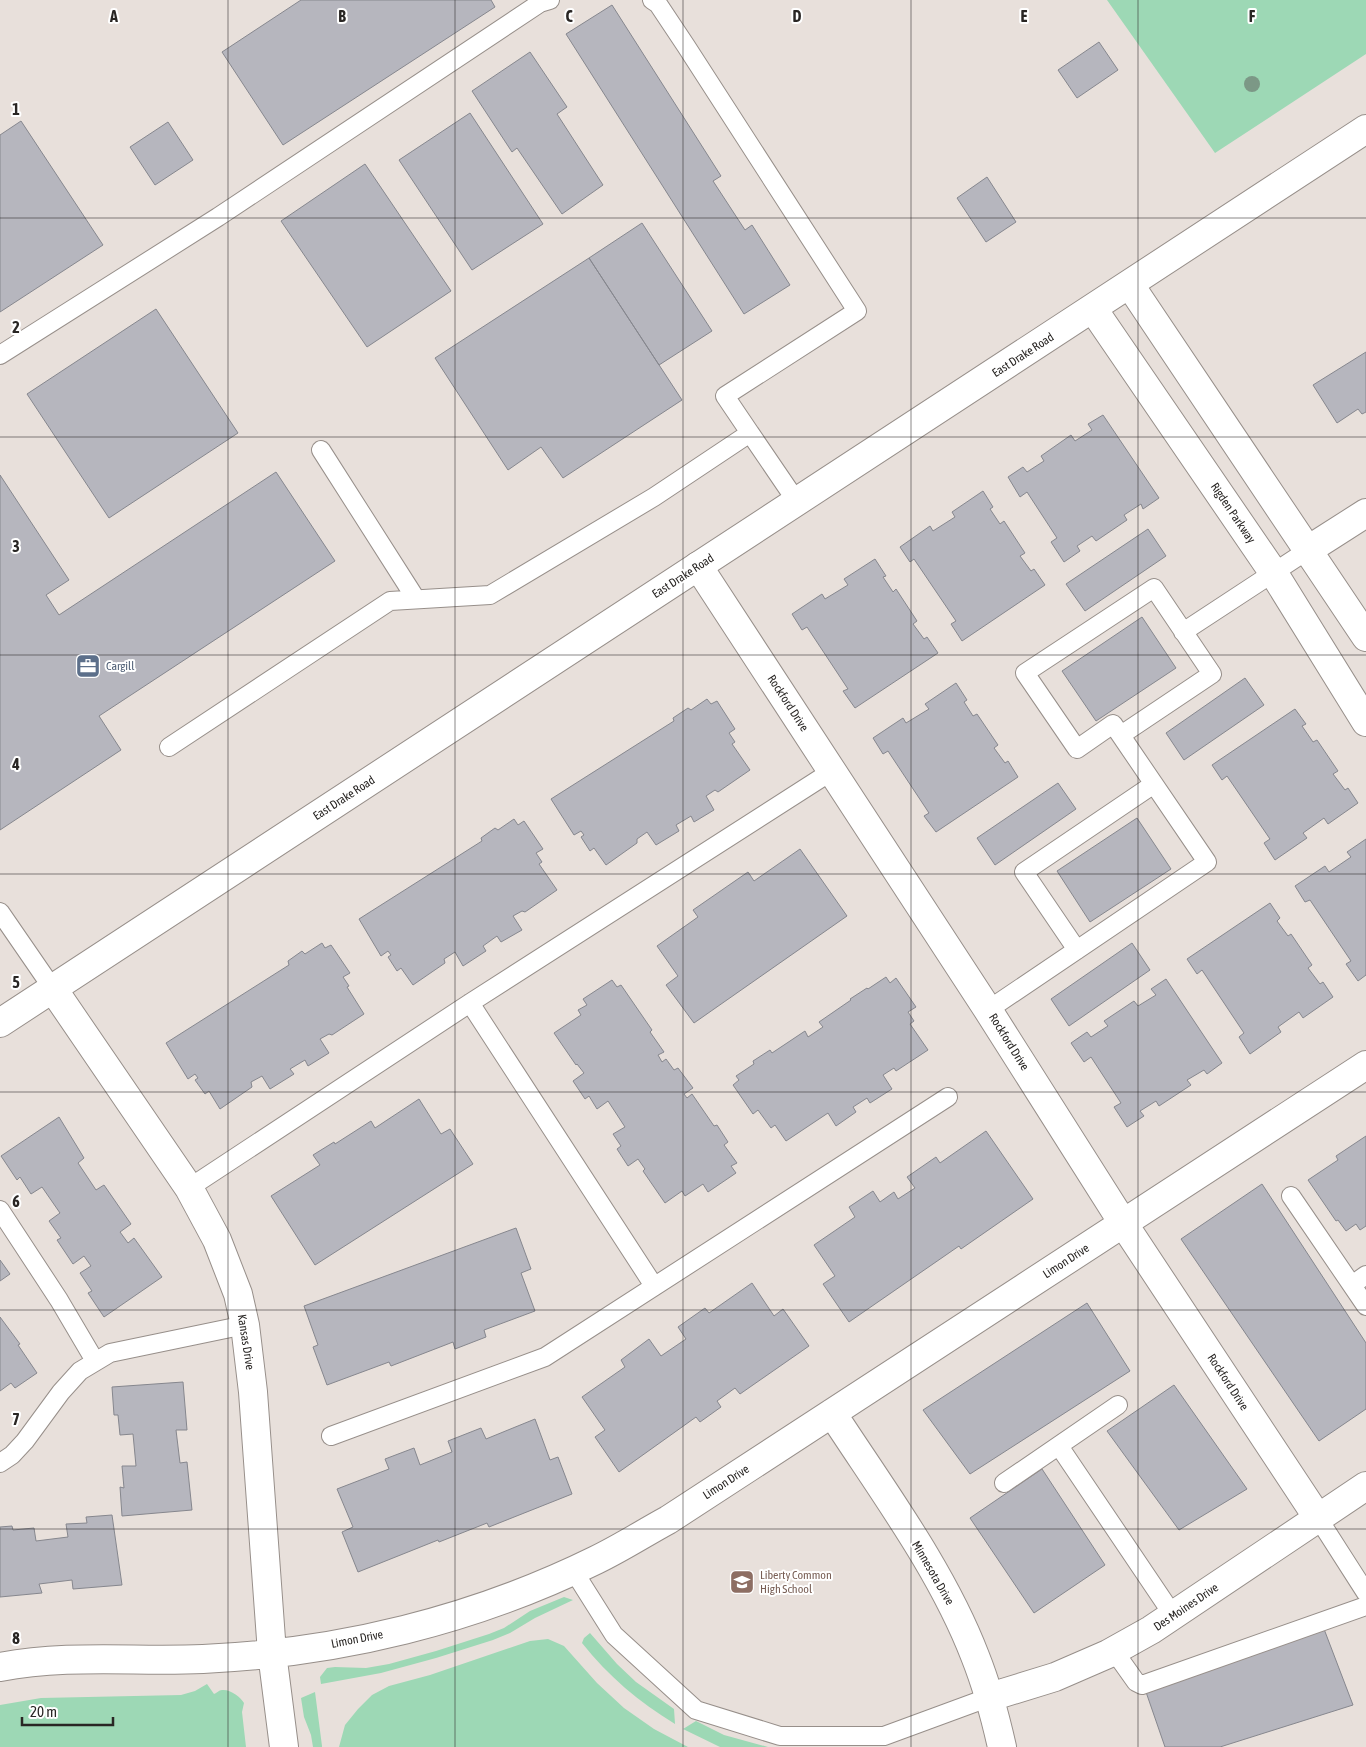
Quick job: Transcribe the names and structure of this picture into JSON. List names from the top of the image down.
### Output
{
  "streets": {
    "street": [
      "East Drake Road",
      "Rigden Parkway",
      "Rockford Drive",
      "Limon Drive",
      "Kansas Drive",
      "Minnesota Drive",
      "Des Moines Drive"
    ]
  },
  "crossings": [
    ["East Drake Road", "Rigden Parkway"],
    ["East Drake Road", "Rockford Drive"],
    ["East Drake Road", "Kansas Drive"],
    ["Rockford Drive", "Limon Drive"],
    ["Rockford Drive", "Des Moines Drive"],
    ["Limon Drive", "Kansas Drive"],
    ["Limon Drive", "Minnesota Drive"],
    ["Minnesota Drive", "Des Moines Drive"]
  ],
  "places": {
    "office": ["Cargill"],
    "school or university": ["Liberty Common High School"]
  },
  "scale_bar": "20 m",
  "grid": {
    "columns": [
      "A",
      "B",
      "C",
      "D",
      "E",
      "F"
    ],
    "rows": [
      "1",
      "2",
      "3",
      "4",
      "5",
      "6",
      "7",
      "8"
    ]
  }
}
